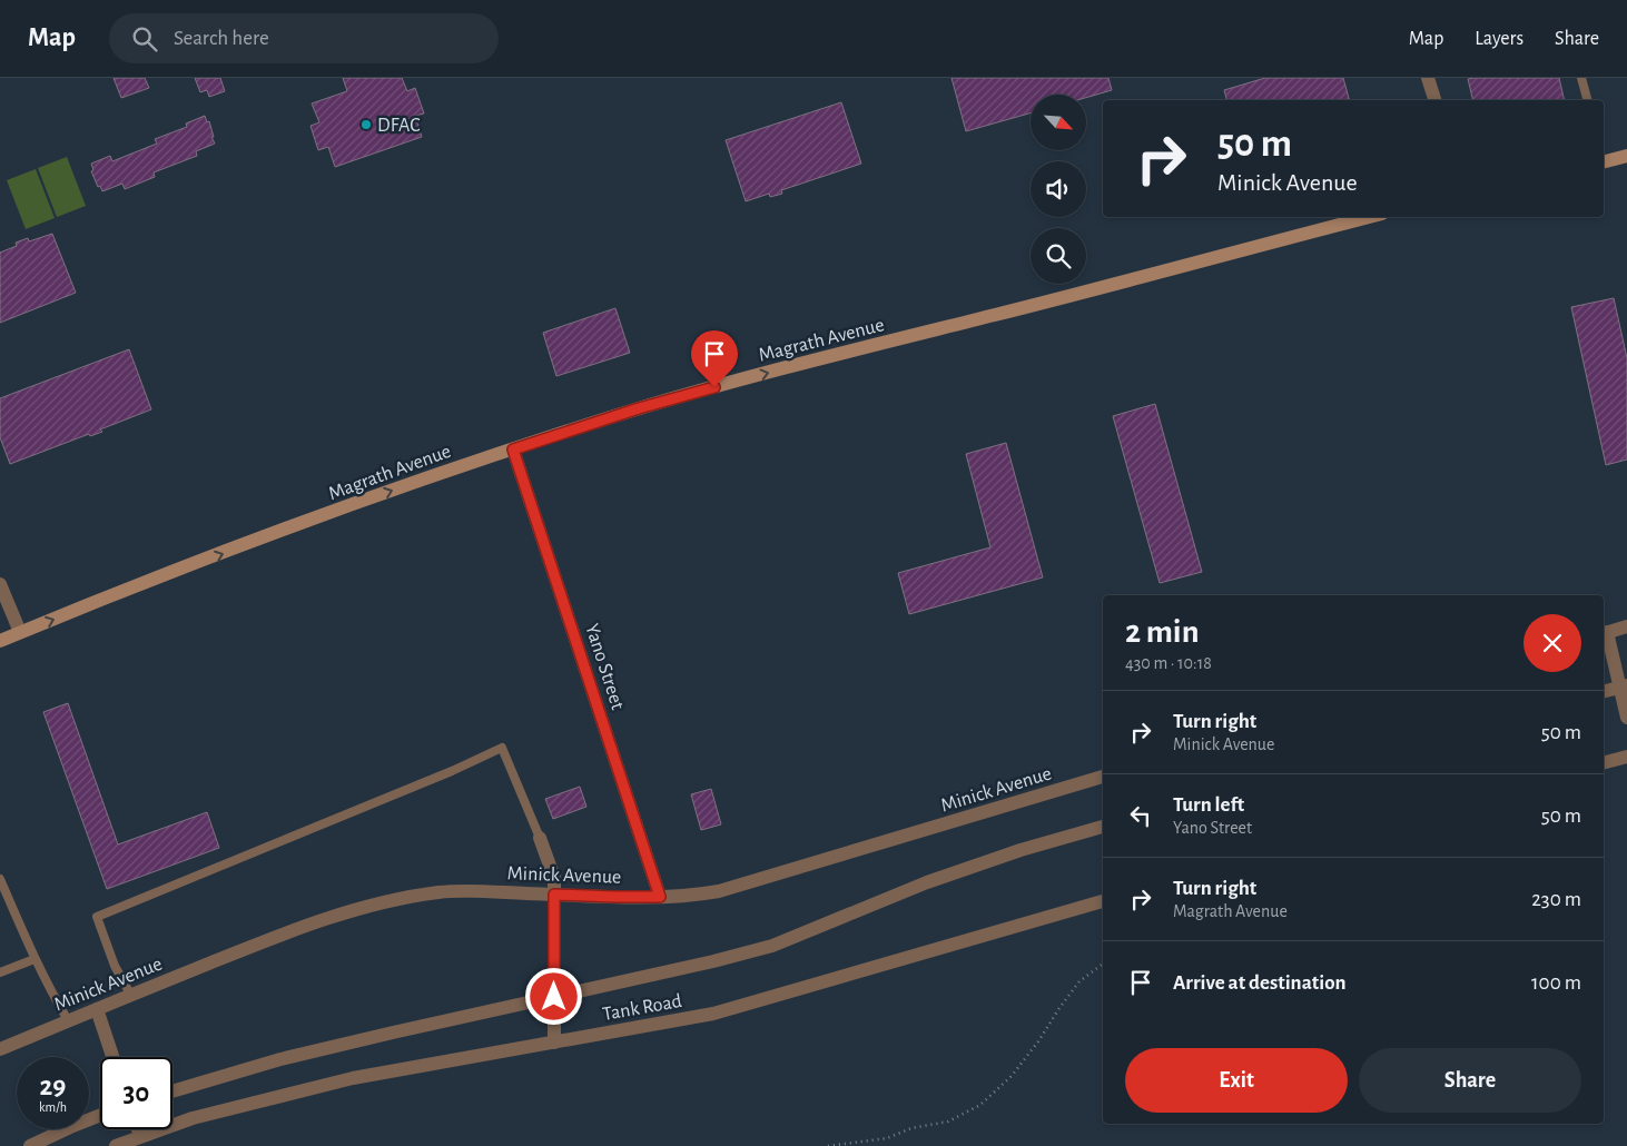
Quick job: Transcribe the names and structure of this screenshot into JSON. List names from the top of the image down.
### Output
{
  "streets": {
    "main road": ["Magrath Avenue"],
    "street": ["Yano Street", "Minick Avenue", "Tank Road"]
  },
  "crossings": [
    ["Magrath Avenue", "Yano Street"],
    ["Yano Street", "Minick Avenue"]
  ],
  "one_way": ["Magrath Avenue"],
  "places": ["DFAC"],
  "north": "bottom right",
  "page": {
    "header": "Map",
    "search": "Search here",
    "nav": ["Map", "Layers", "Share"],
    "turn": ["50 m", "Minick Avenue"],
    "heading": ["2 min", "430 m · 10:18"],
    "list": [
      {
        "name": "Turn right",
        "note": "Minick Avenue",
        "value": "50 m"
      },
      {
        "name": "Turn left",
        "note": "Yano Street",
        "value": "50 m"
      },
      {
        "name": "Turn right",
        "note": "Magrath Avenue",
        "value": "230 m"
      },
      {
        "name": "Arrive at destination",
        "value": "100 m"
      }
    ],
    "buttons": ["Exit", "Share"],
    "speed": "29 km/h",
    "limit": "30"
  }
}
